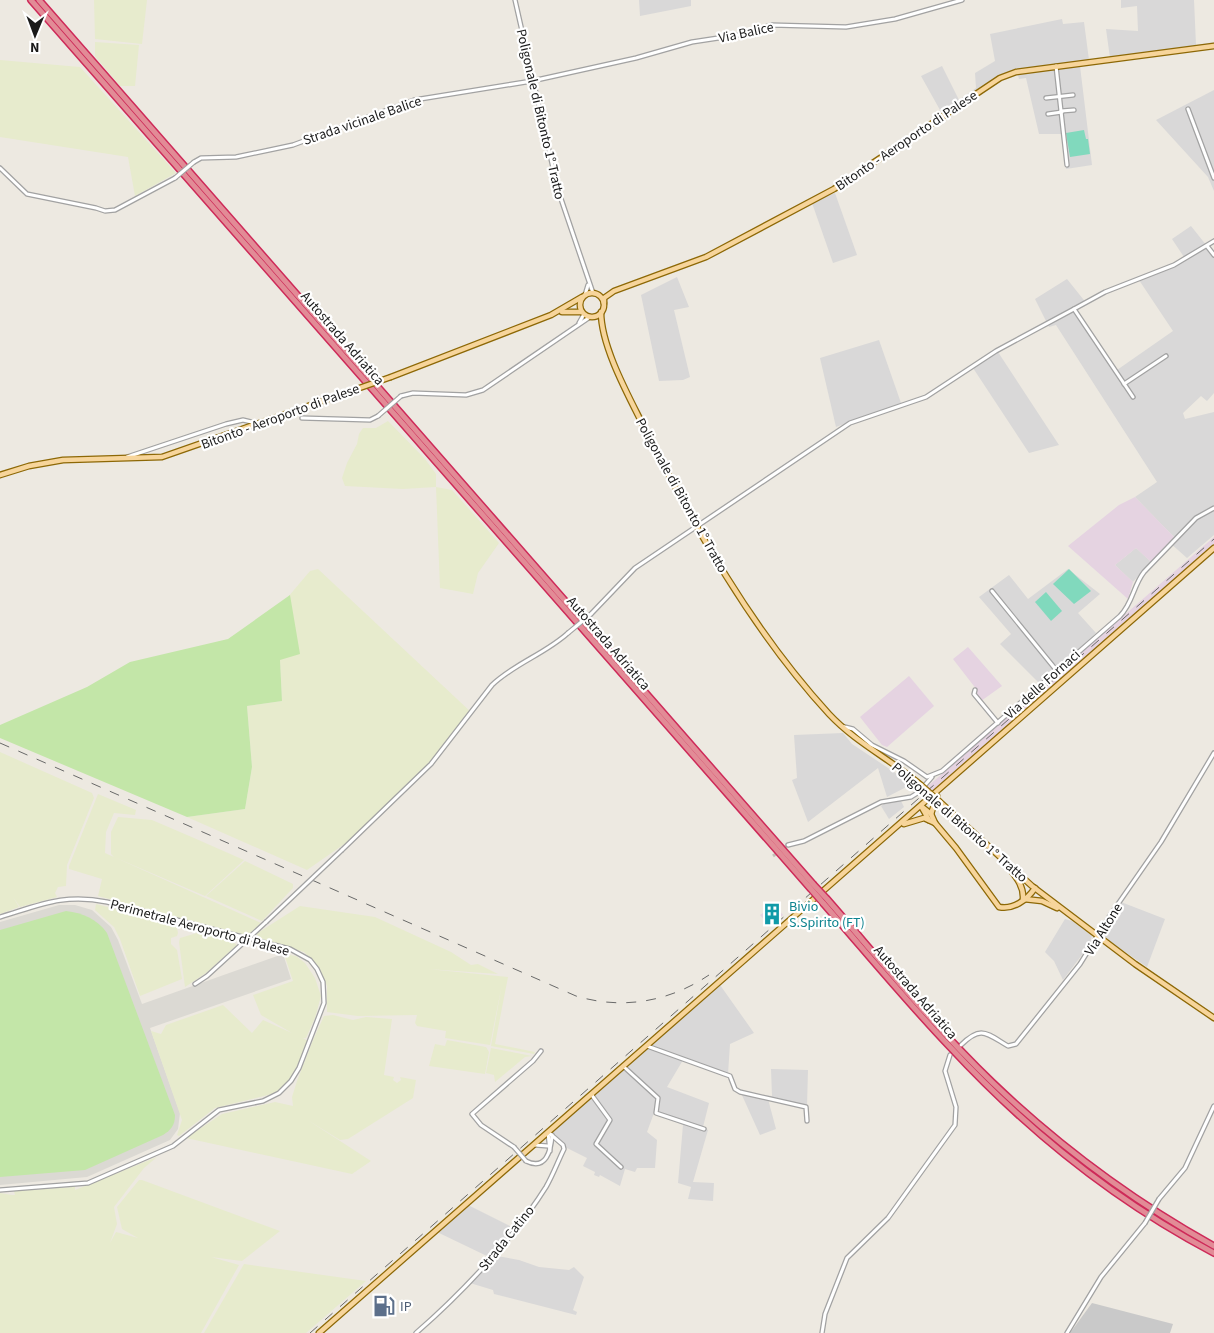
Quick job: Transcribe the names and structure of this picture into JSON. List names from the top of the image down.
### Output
{
  "streets": {
    "highway": ["Autostrada Adriatica"],
    "main road": ["Poligonale di Bitonto 1° Tratto", "Bitonto - Aeroporto di Palese"],
    "street": [
      "Via Balice",
      "Strada vicinale Balice",
      "Via delle Fornaci",
      "Perimetrale Aeroporto di Palese",
      "Via Altone",
      "Strada Catino"
    ]
  },
  "crossings": [
    ["Via Balice", "Poligonale di Bitonto 1° Tratto"],
    ["Via Balice", "Strada vicinale Balice"],
    ["Poligonale di Bitonto 1° Tratto", "Strada vicinale Balice"],
    ["Poligonale di Bitonto 1° Tratto", "Bitonto - Aeroporto di Palese"],
    ["Poligonale di Bitonto 1° Tratto", "Via Altone"]
  ],
  "places": {
    "building": ["Bivio S.Spirito (FT)"],
    "fuel station": ["IP"]
  },
  "north": "bottom"
}
